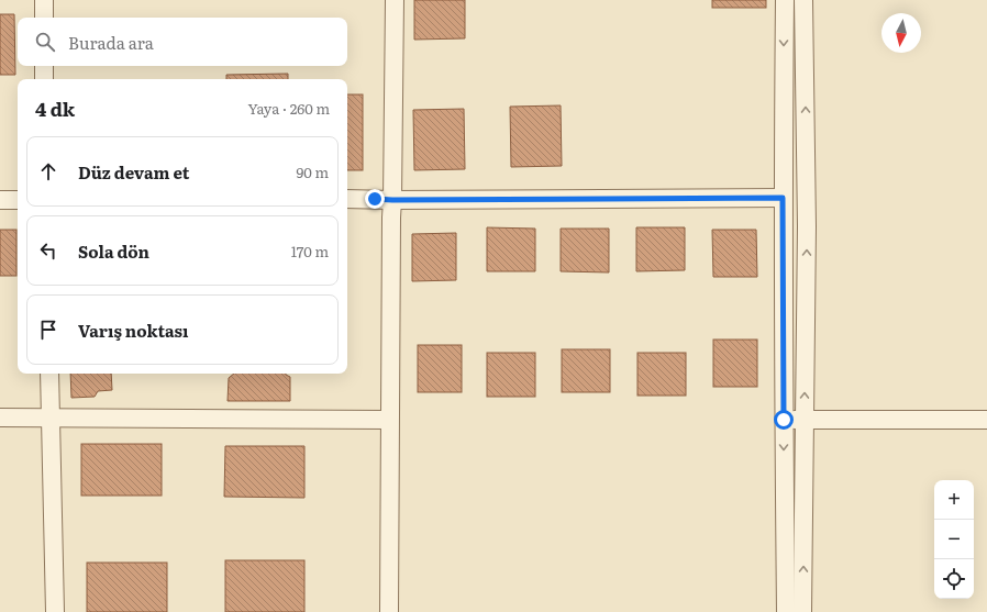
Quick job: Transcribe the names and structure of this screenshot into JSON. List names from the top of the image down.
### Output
{
  "north": "bottom",
  "page": {
    "search": "Burada ara",
    "heading": ["4 dk", "Yaya · 260 m"],
    "list": [
      ["Düz devam et", "90 m"],
      ["Sola dön", "170 m"],
      "Varış noktası"
    ],
    "map_buttons": ["+", "−"]
  }
}
